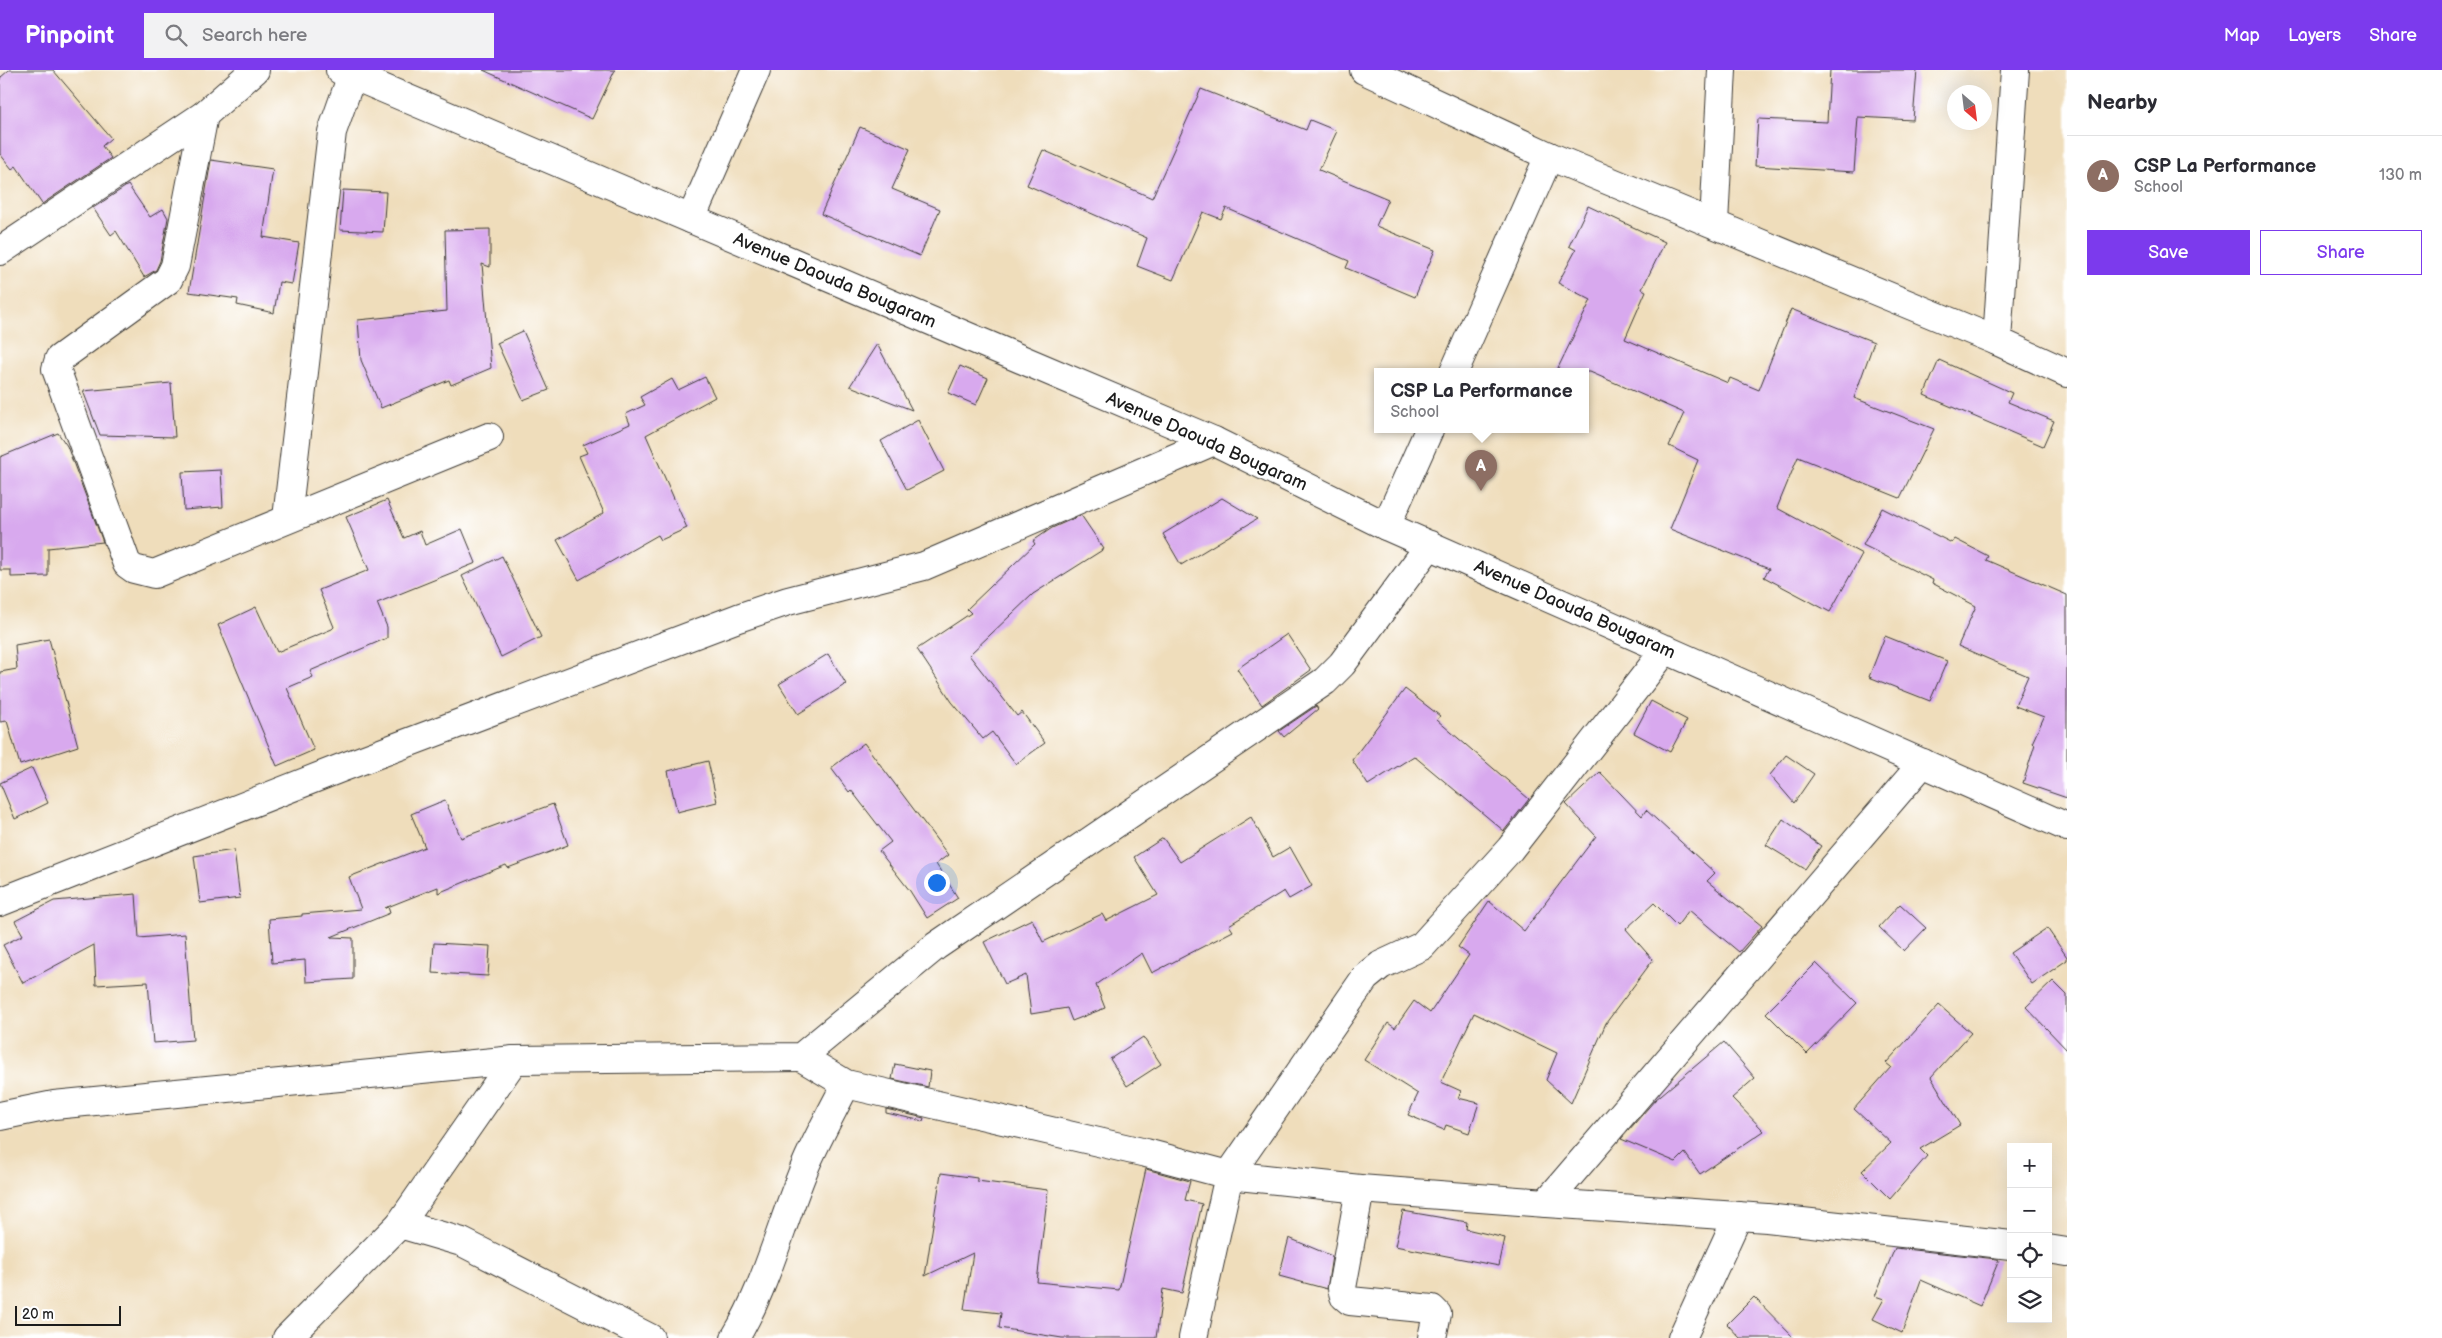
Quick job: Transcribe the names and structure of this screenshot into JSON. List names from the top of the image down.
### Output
{
  "streets": {
    "street": ["Avenue Daouda Bougaram"]
  },
  "scale_bar": "20 m",
  "north": "bottom right",
  "page": {
    "header": "Pinpoint",
    "search": "Search here",
    "nav": ["Map", "Layers", "Share"],
    "heading": "Nearby",
    "list": [
      {
        "mark": "A",
        "name": "CSP La Performance",
        "note": "School",
        "value": "130 m"
      }
    ],
    "buttons": ["Save", "Share"],
    "popup": ["CSP La Performance", "School"],
    "pins": "A",
    "map_buttons": ["+", "−"],
    "scale": "20 m"
  }
}
